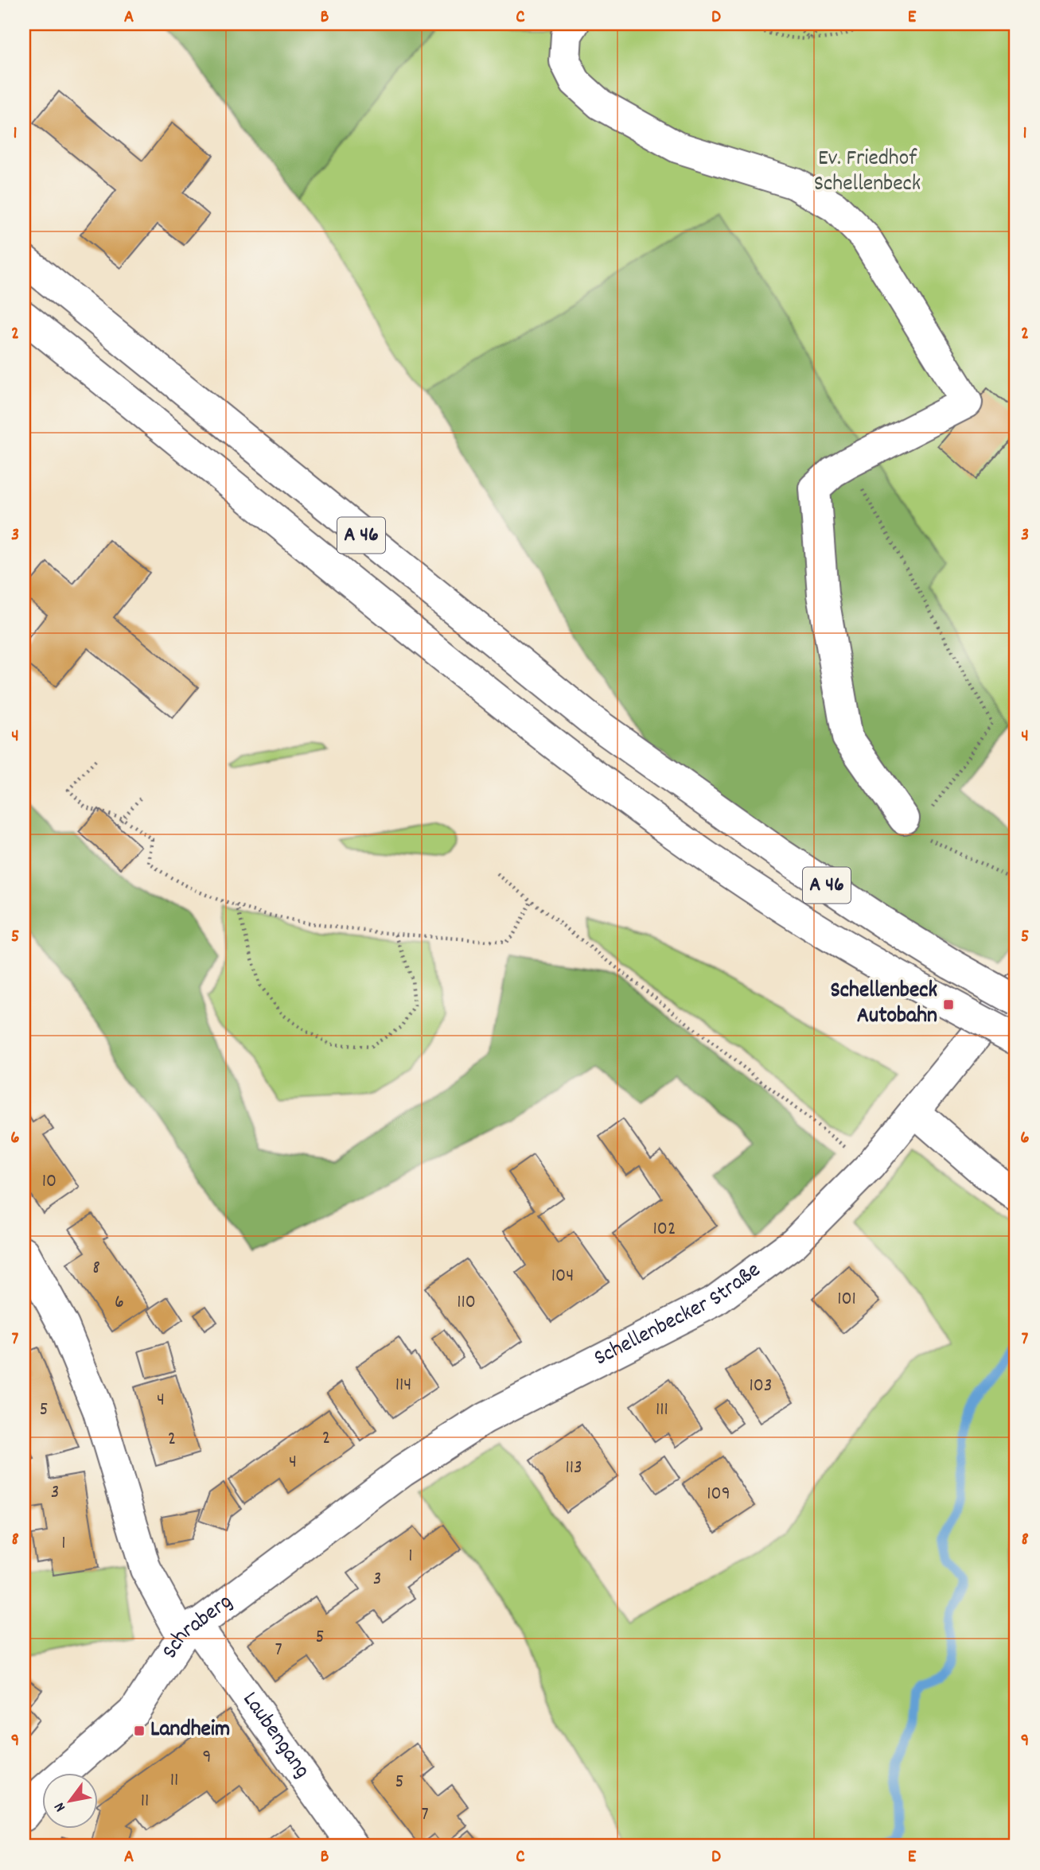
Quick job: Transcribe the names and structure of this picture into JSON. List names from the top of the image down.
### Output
{
  "streets": {
    "main road": [
      "A 46",
      "Schellenbecker Straße",
      "Schraberg",
      "Laubengang"
    ]
  },
  "crossings": [
    ["Schellenbecker Straße", "Schraberg"],
    ["Schraberg", "Laubengang"]
  ],
  "parks": ["Ev. Friedhof Schellenbeck"],
  "places": {
    "transit": ["Schellenbeck Autobahn", "Landheim"]
  },
  "house_numbers": [
    "10",
    "102",
    "8",
    "104",
    "101",
    "6",
    "110",
    "114",
    "103",
    "4",
    "5",
    "111",
    "2",
    "2",
    "4",
    "113",
    "3",
    "109",
    "1",
    "1",
    "3",
    "5",
    "7",
    "9",
    "11",
    "5",
    "11",
    "7"
  ],
  "north": "bottom left",
  "grid": {
    "columns": [
      "A",
      "B",
      "C",
      "D",
      "E"
    ],
    "rows": [
      "1",
      "2",
      "3",
      "4",
      "5",
      "6",
      "7",
      "8",
      "9"
    ]
  }
}
